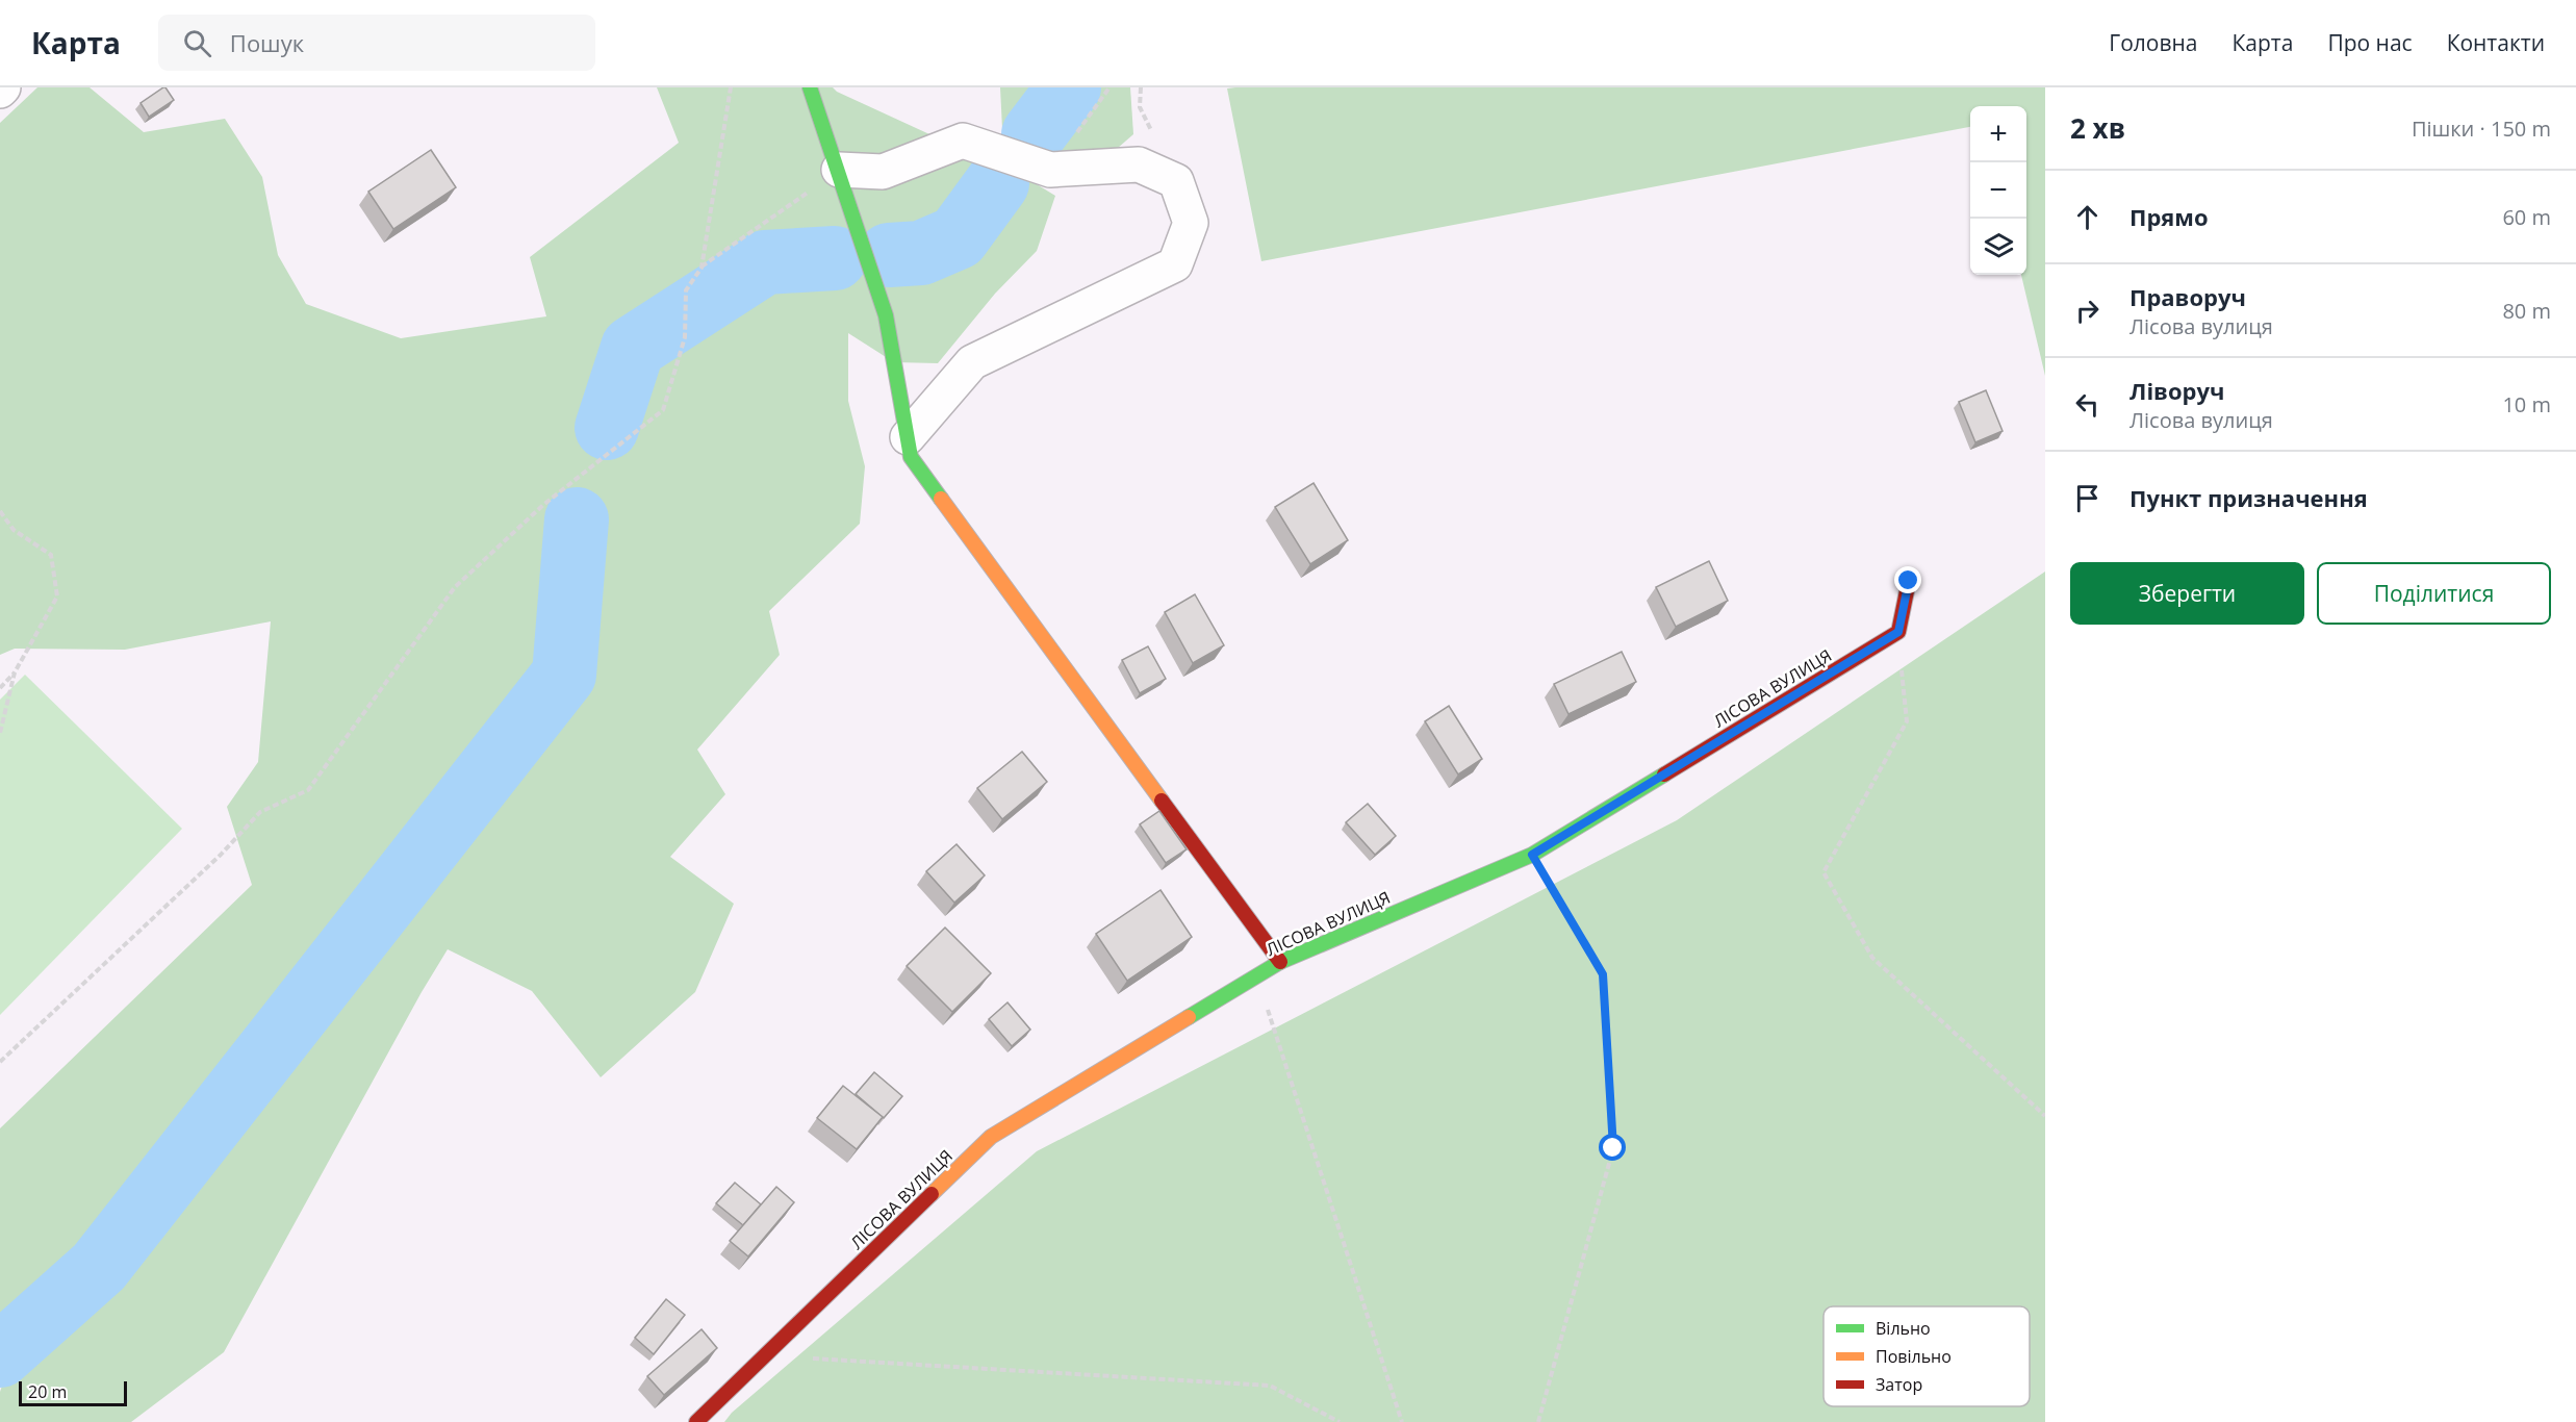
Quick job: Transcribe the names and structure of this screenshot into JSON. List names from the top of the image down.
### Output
{
  "streets": {
    "street": ["ЛІСОВА ВУЛИЦЯ"]
  },
  "legend": ["Вільно", "Повільно", "Затор"],
  "scale_bar": "20 m",
  "page": {
    "header": "Карта",
    "search": "Пошук",
    "nav": [
      "Головна",
      "Карта",
      "Про нас",
      "Контакти"
    ],
    "heading": ["2 хв", "Пішки · 150 m"],
    "map_buttons": ["+", "−"],
    "list": [
      ["Прямо", "60 m"],
      ["Праворуч", "Лісова вулиця", "80 m"],
      ["Ліворуч", "Лісова вулиця", "10 m"],
      "Пункт призначення"
    ],
    "buttons": ["Зберегти", "Поділитися"],
    "scale": "20 m"
  }
}
